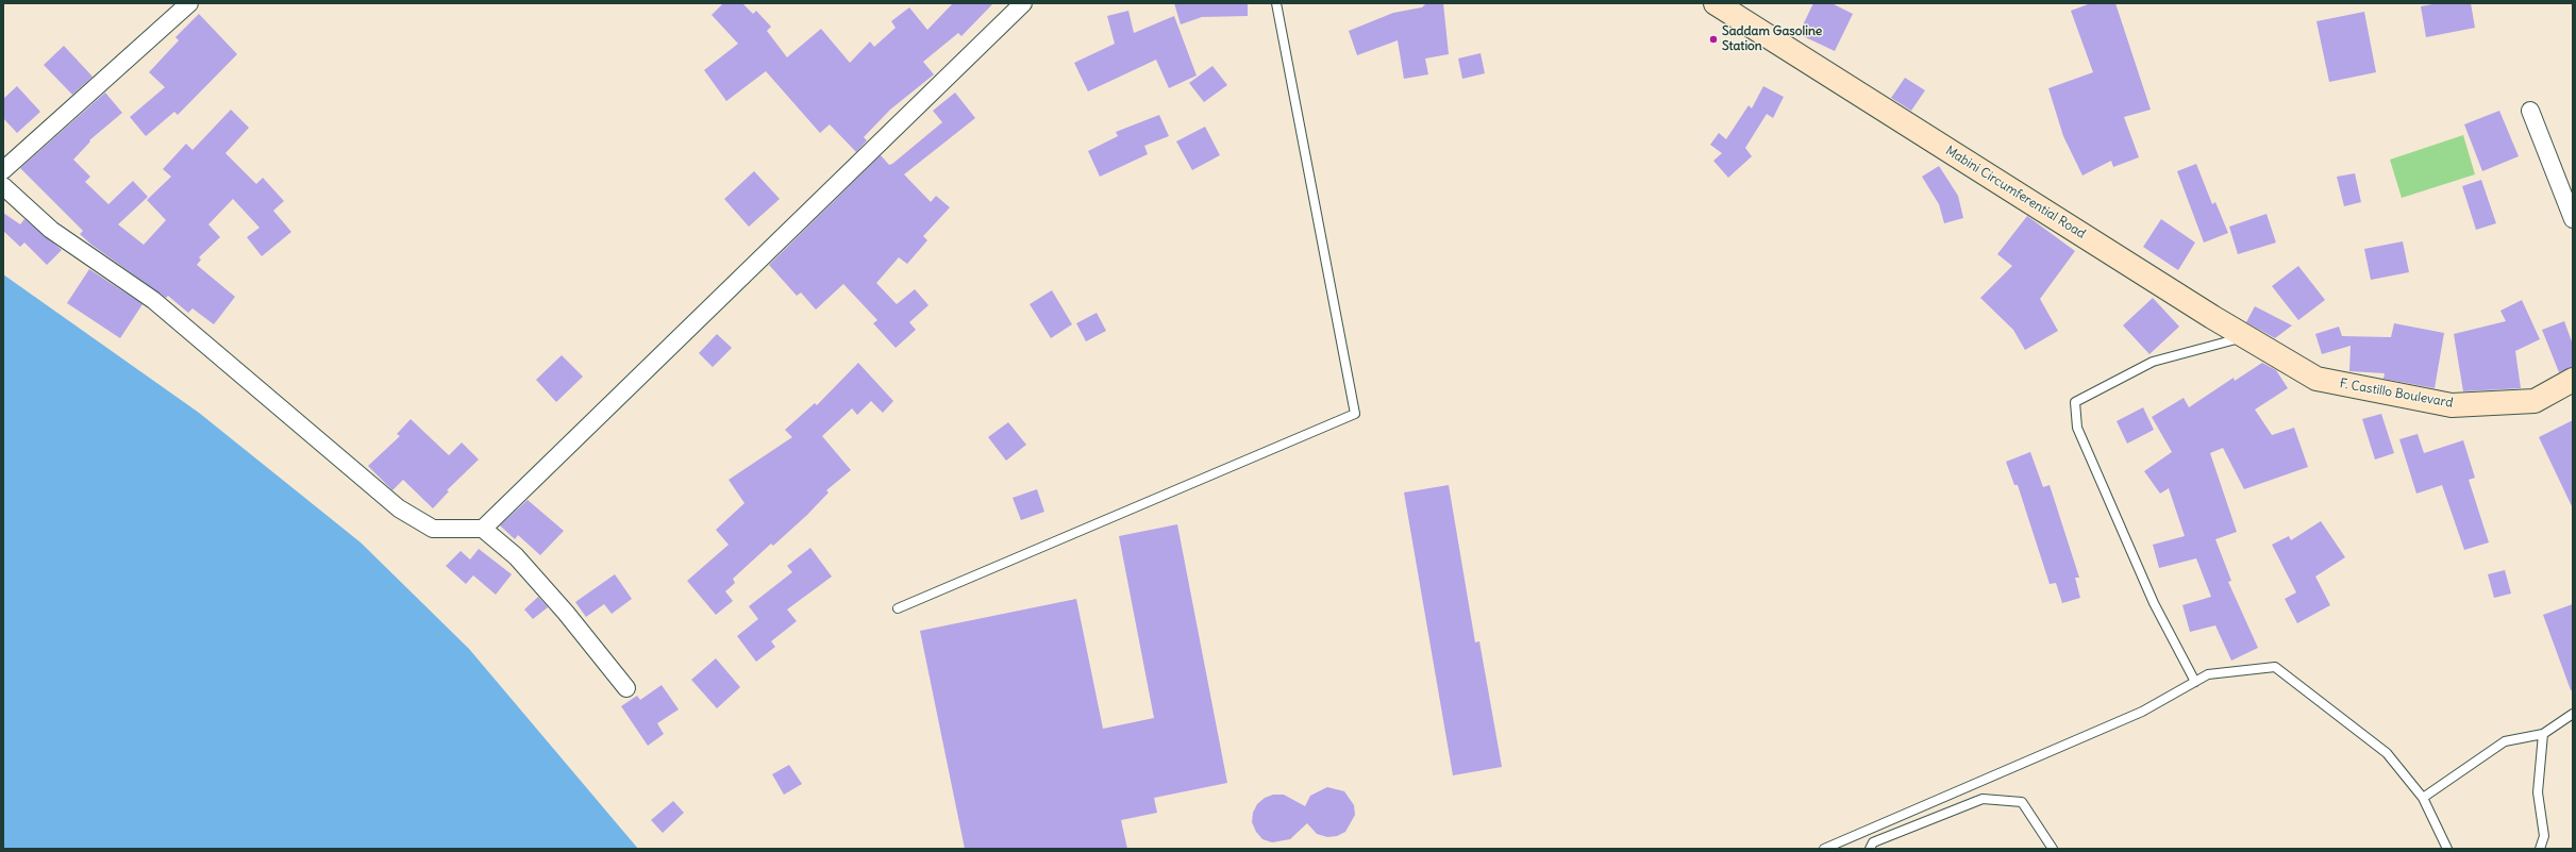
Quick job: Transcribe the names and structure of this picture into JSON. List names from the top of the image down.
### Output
{
  "streets": {
    "main road": ["Mabini Circumferential Road", "F. Castillo Boulevard"]
  },
  "crossings": [
    ["Mabini Circumferential Road", "F. Castillo Boulevard"]
  ],
  "places": ["Saddam Gasoline Station"]
}
